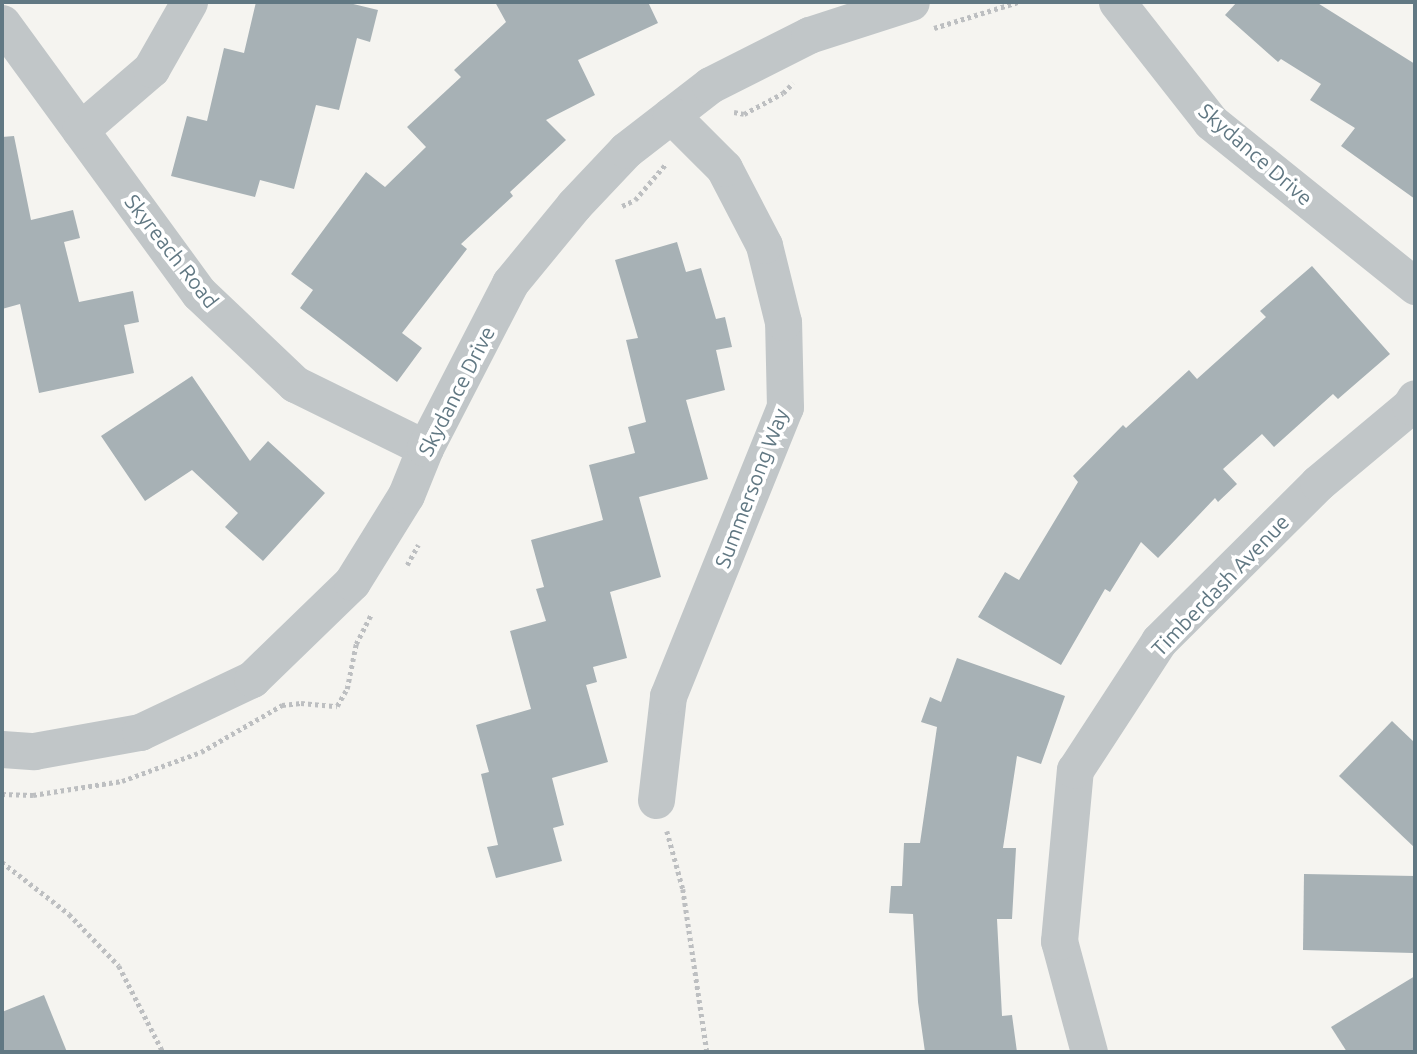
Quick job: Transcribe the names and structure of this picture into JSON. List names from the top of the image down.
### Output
{
  "streets": {
    "street": [
      "Skydance Drive",
      "Skyreach Road",
      "Summersong Way",
      "Timberdash Avenue"
    ]
  },
  "crossings": [
    ["Skydance Drive", "Skyreach Road"],
    ["Skydance Drive", "Summersong Way"]
  ]
}
